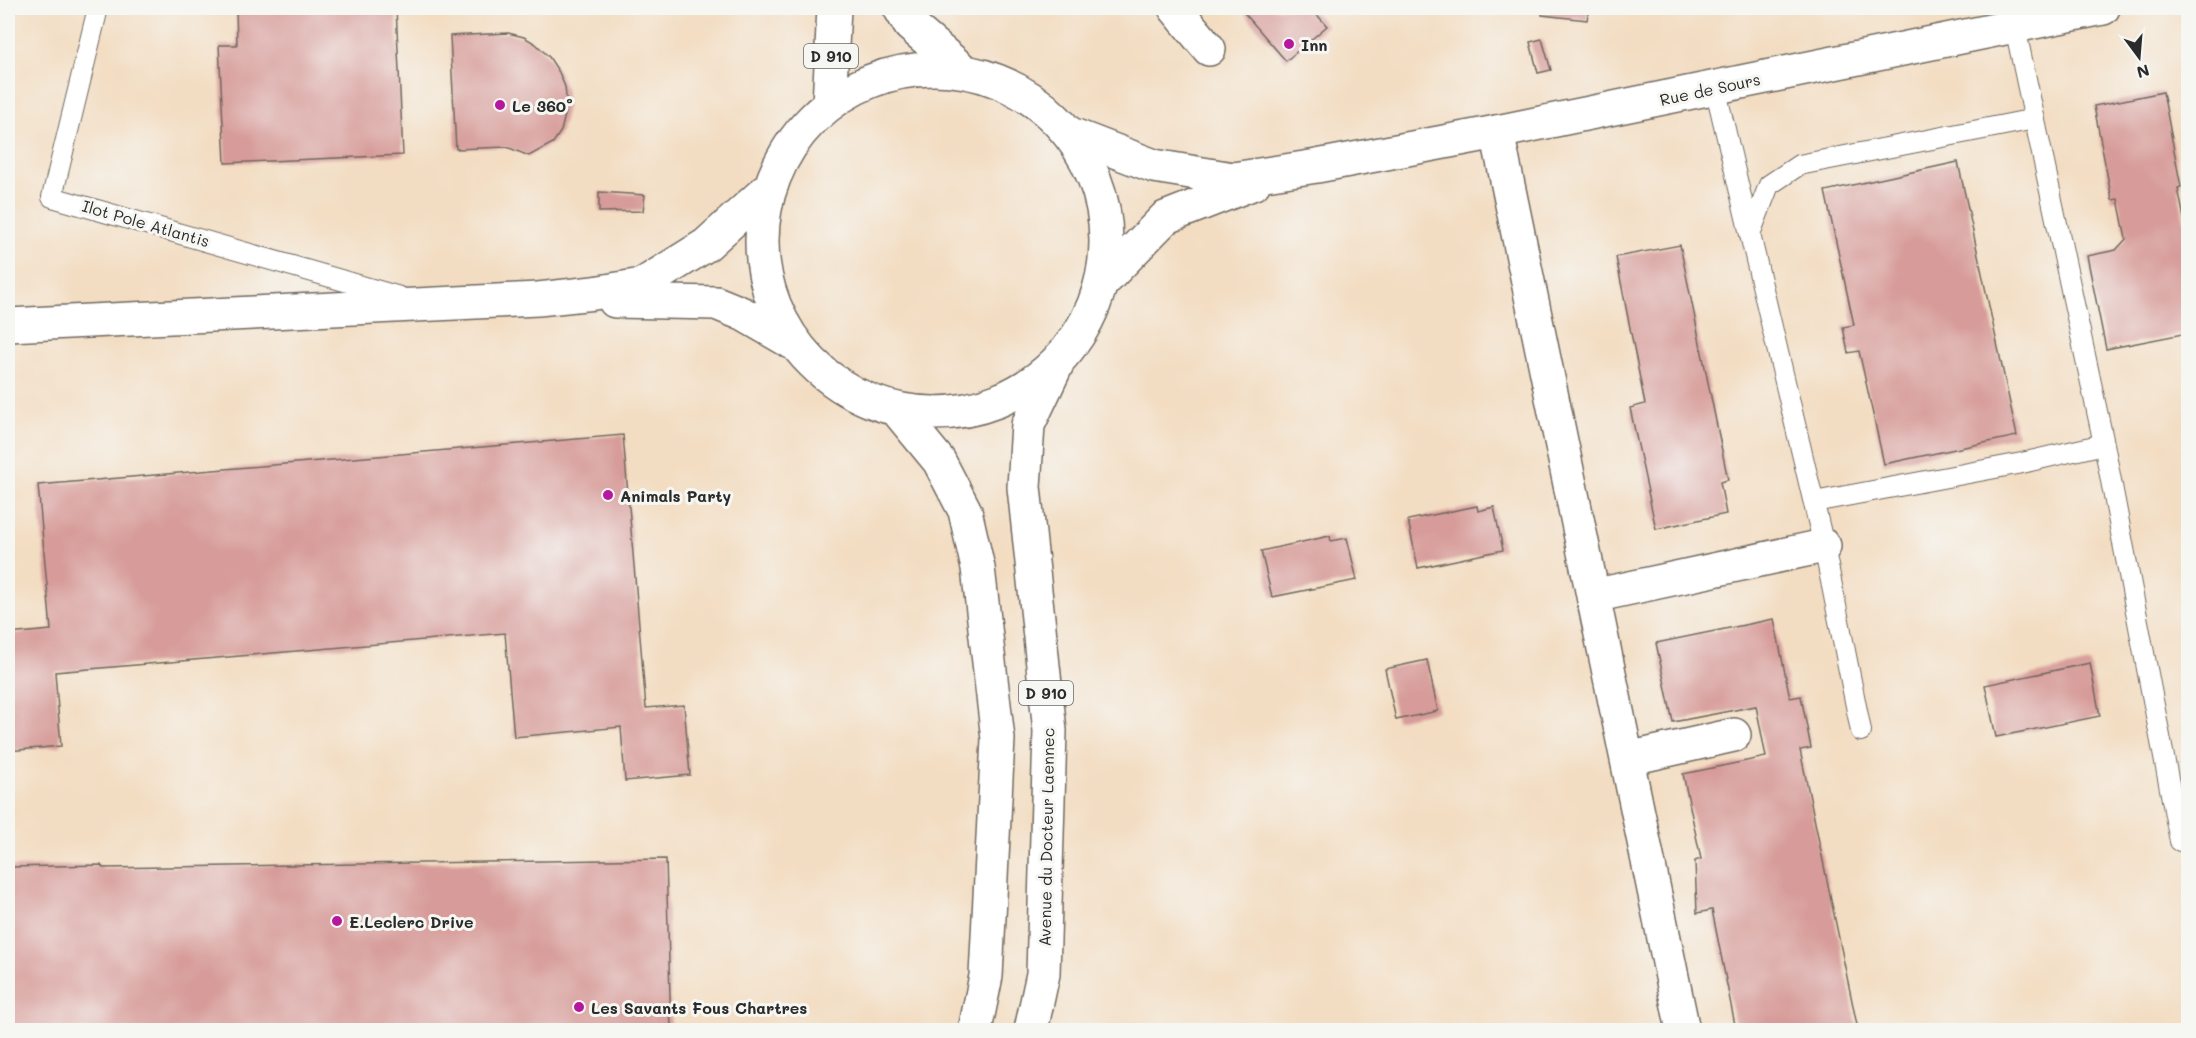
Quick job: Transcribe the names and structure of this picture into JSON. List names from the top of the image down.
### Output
{
  "streets": {
    "main road": ["D 910", "Rue de Sours", "Avenue du Docteur Laennec"],
    "lane": ["Ilot Pole Atlantis"]
  },
  "places": [
    "Inn",
    "Le 360°",
    "Animals Party",
    "E.Leclerc Drive",
    "Les Savants Fous Chartres"
  ],
  "north": "bottom"
}
